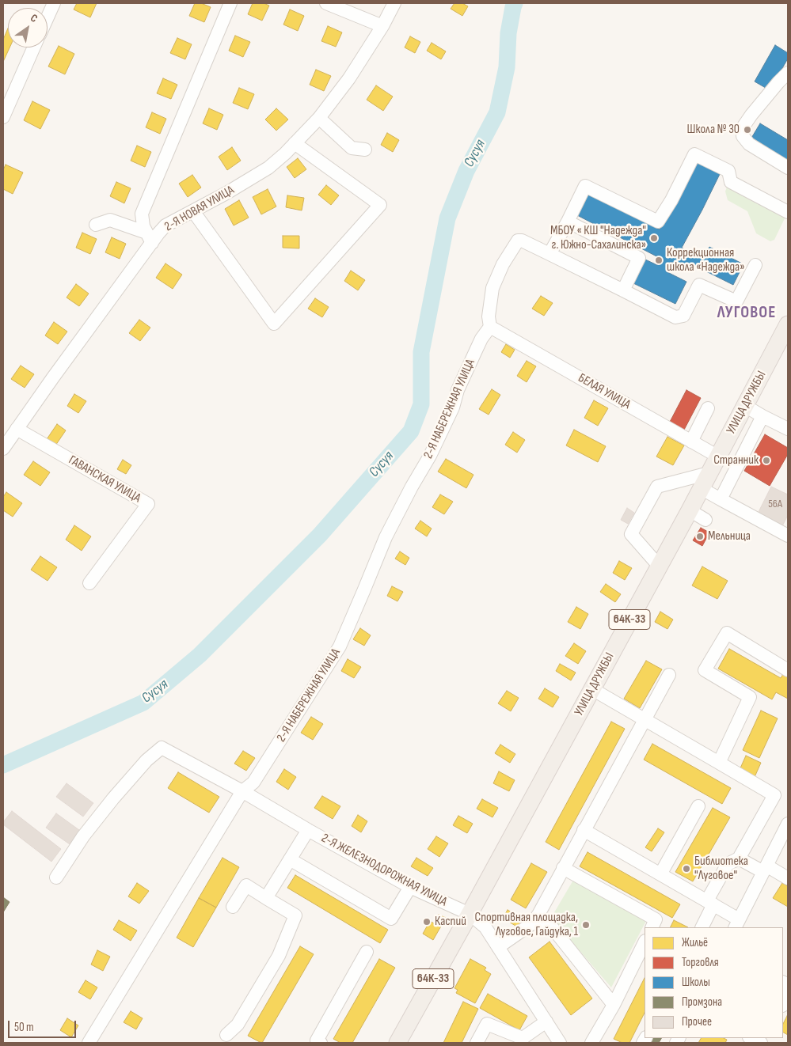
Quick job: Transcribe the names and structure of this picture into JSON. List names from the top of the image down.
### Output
{
  "streets": {
    "main road": ["УЛИЦА ДРУЖБЫ", "64К-33"],
    "street": [
      "2-Я НОВАЯ УЛИЦА",
      "БЕЛАЯ УЛИЦА",
      "2-Я НАБЕРЕЖНАЯ УЛИЦА",
      "ГАВАНСКАЯ УЛИЦА",
      "2-Я ЖЕЛЕЗНОДОРОЖНАЯ УЛИЦА"
    ]
  },
  "crossings": [
    ["2-Я НОВАЯ УЛИЦА", "ГАВАНСКАЯ УЛИЦА"],
    ["БЕЛАЯ УЛИЦА", "УЛИЦА ДРУЖБЫ"],
    ["БЕЛАЯ УЛИЦА", "2-Я НАБЕРЕЖНАЯ УЛИЦА"],
    ["УЛИЦА ДРУЖБЫ", "2-Я ЖЕЛЕЗНОДОРОЖНАЯ УЛИЦА"],
    ["2-Я НАБЕРЕЖНАЯ УЛИЦА", "2-Я ЖЕЛЕЗНОДОРОЖНАЯ УЛИЦА"]
  ],
  "districts": ["ЛУГОВОЕ"],
  "water": ["Сусуя"],
  "places": [
    "Школа № 30",
    "МБОУ « КШ \"Надежда\" г. Южно-Сахалинска»",
    "Коррекционная школа «Надежда»",
    "Странник",
    "Мельница",
    "Библиотека \"Луговое\"",
    "Каспий",
    "Спортивная площадка, Луговое, Гайдука, 1"
  ],
  "house_numbers": ["56А"],
  "legend": [
    "Жильё",
    "Торговля",
    "Школы",
    "Промзона",
    "Прочее"
  ],
  "scale_bar": "50 m",
  "north": "top right"
}
